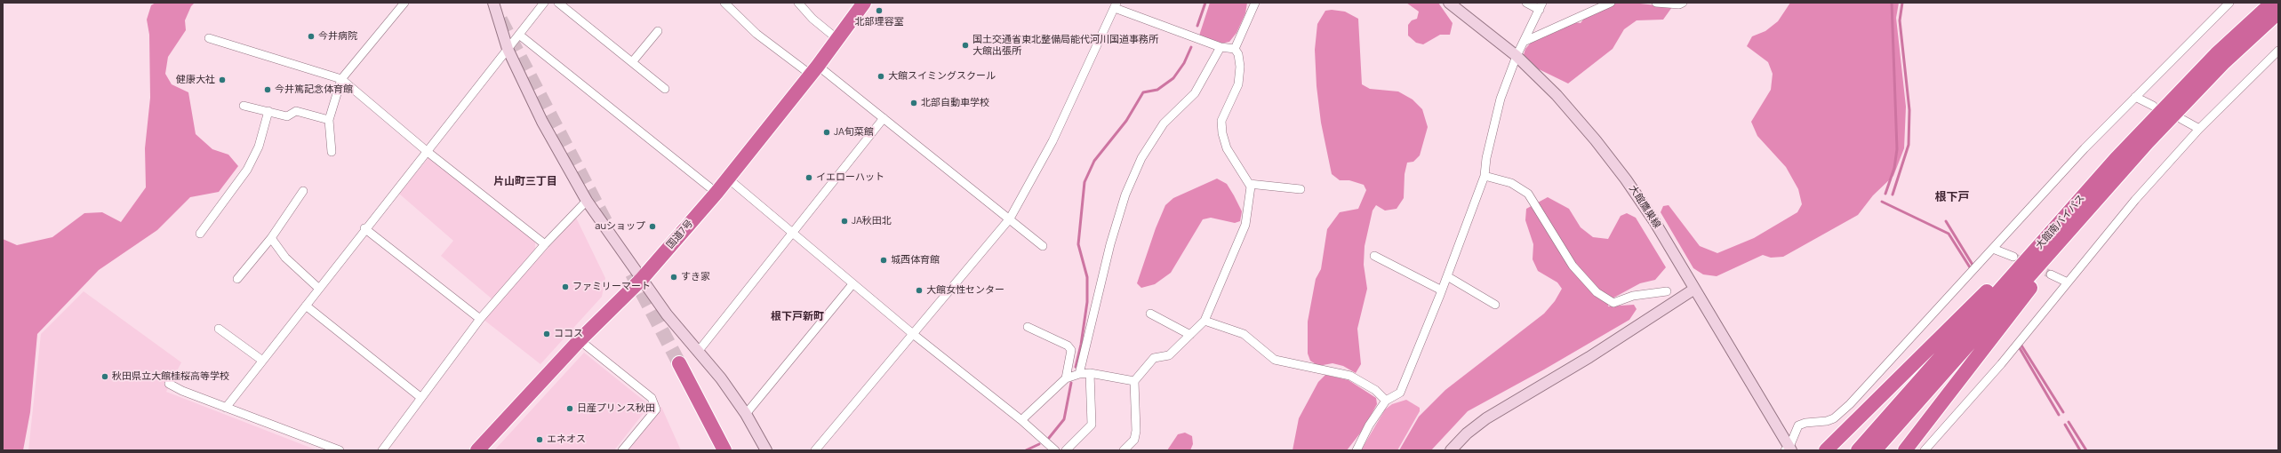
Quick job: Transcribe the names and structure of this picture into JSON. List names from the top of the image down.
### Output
{
  "streets": {
    "highway": ["大館南バイパス", "国道7号"],
    "street": ["大館鷹巣線"]
  },
  "districts": ["片山町三丁目", "根下戸", "根下戸新町"],
  "places": [
    "北部理容室",
    "今井病院",
    "国土交通省東北整備局能代河川国道事務所 大館出張所",
    "大館スイミングスクール",
    "健康大社",
    "今井篤記念体育館",
    "北部自動車学校",
    "JA旬菜館",
    "イエローハット",
    "JA秋田北",
    "auショップ",
    "城西体育館",
    "すき家",
    "ファミリーマート",
    "大館女性センター",
    "ココス",
    "秋田県立大館桂桜高等学校",
    "日産プリンス秋田",
    "エネオス"
  ]
}
